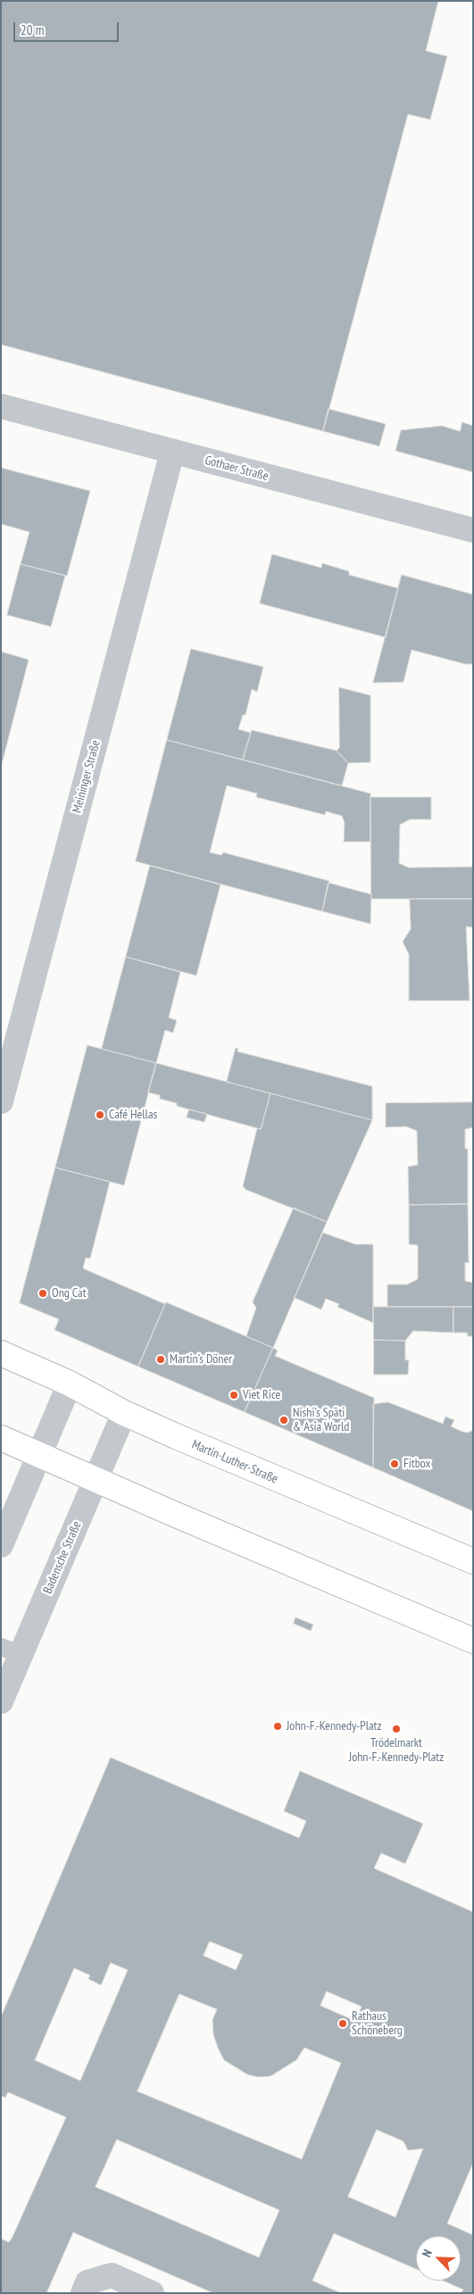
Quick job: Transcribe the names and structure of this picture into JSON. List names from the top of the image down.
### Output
{
  "streets": {
    "main road": ["Martin-Luther-Straße"],
    "street": ["Gothaer Straße", "Meininger Straße", "Badensche Straße"]
  },
  "crossings": [
    ["Gothaer Straße", "Meininger Straße"],
    ["Martin-Luther-Straße", "Badensche Straße"]
  ],
  "places": [
    "Café Hellas",
    "Ong Cat",
    "Martin’s Döner",
    "Viet Rice",
    "Nishi’s Späti & Asia World",
    "Fitbox",
    "John-F.-Kennedy-Platz",
    "Trödelmarkt John-F.-Kennedy-Platz",
    "Rathaus Schöneberg"
  ],
  "scale_bar": "20 m",
  "north": "top left"
}
